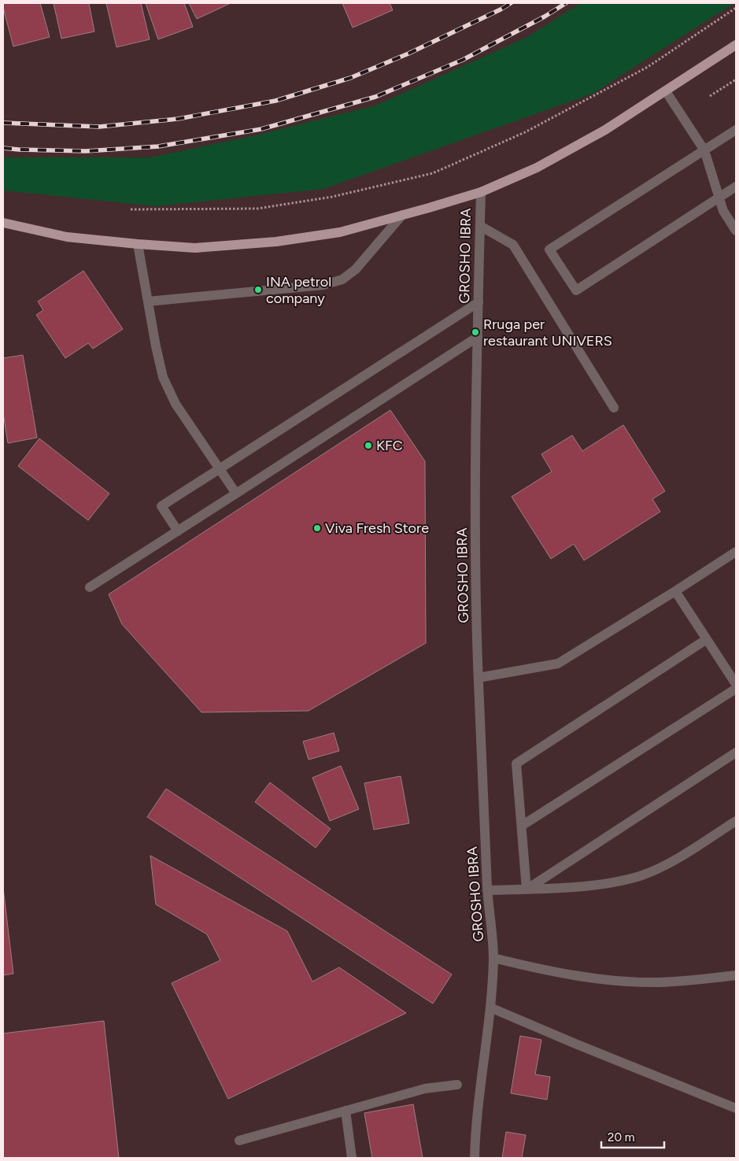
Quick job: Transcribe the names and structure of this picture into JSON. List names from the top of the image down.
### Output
{
  "streets": {
    "street": ["GROSHO IBRA"]
  },
  "places": [
    "INA petrol company",
    "Rruga per restaurant UNIVERS",
    "KFC",
    "Viva Fresh Store"
  ],
  "scale_bar": "20 m"
}
